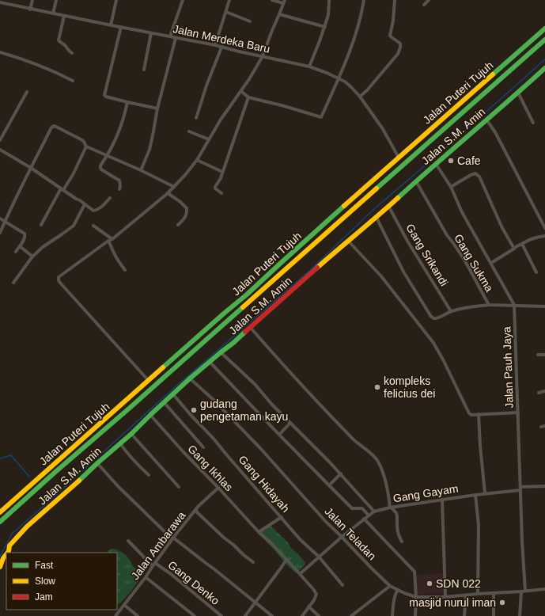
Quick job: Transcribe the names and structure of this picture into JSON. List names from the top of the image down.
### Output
{
  "streets": {
    "main road": ["Jalan Puteri Tujuh", "Jalan S.M. Amin"],
    "street": [
      "Jalan Merdeka Baru",
      "Gang Srikandi",
      "Gang Sukma",
      "Jalan Pauh Jaya",
      "Gang Ikhlas",
      "Gang Hidayah",
      "Gang Gayam",
      "Jalan Teladan",
      "Jalan Ambarawa",
      "Gang Denko"
    ]
  },
  "crossings": [
    ["Jalan Merdeka Baru", "Jalan Puteri Tujuh"],
    ["Jalan S.M. Amin", "Gang Srikandi"],
    ["Jalan S.M. Amin", "Gang Sukma"],
    ["Jalan S.M. Amin", "Jalan Pauh Jaya"],
    ["Jalan S.M. Amin", "Gang Ikhlas"],
    ["Jalan S.M. Amin", "Gang Hidayah"],
    ["Jalan S.M. Amin", "Jalan Teladan"],
    ["Gang Sukma", "Jalan Pauh Jaya"],
    ["Jalan Pauh Jaya", "Gang Gayam"],
    ["Jalan Pauh Jaya", "Jalan Teladan"],
    ["Gang Ikhlas", "Gang Gayam"],
    ["Gang Ikhlas", "Jalan Ambarawa"],
    ["Gang Hidayah", "Gang Gayam"],
    ["Gang Gayam", "Jalan Teladan"],
    ["Jalan Ambarawa", "Gang Denko"]
  ],
  "places": [
    "Cafe",
    "kompleks felicius dei",
    "gudang pengetaman kayu",
    "SDN 022",
    "masjid nurul iman"
  ],
  "legend": ["Fast", "Slow", "Jam"]
}
